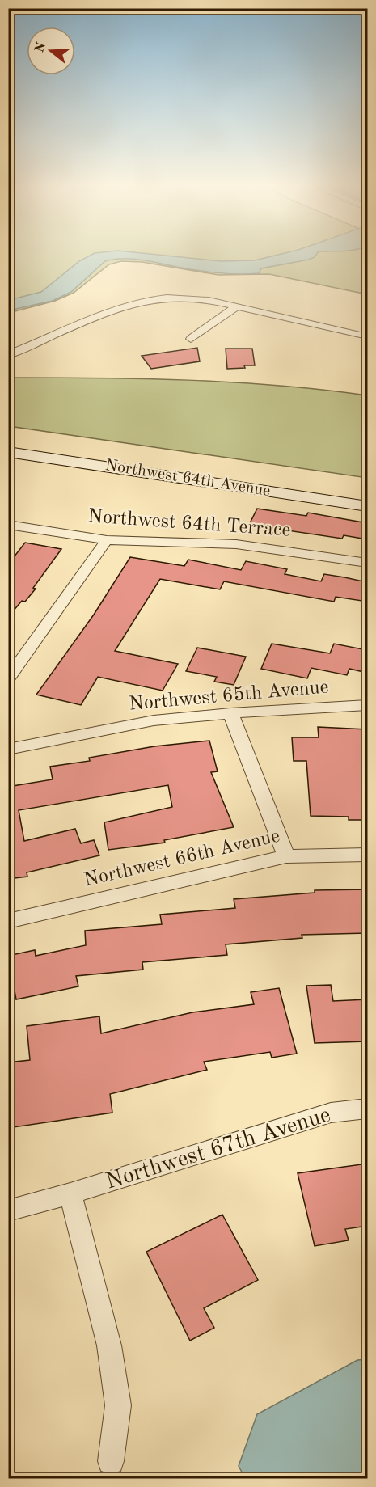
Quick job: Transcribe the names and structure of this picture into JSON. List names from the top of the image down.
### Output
{
  "streets": {
    "street": [
      "Northwest 64th Avenue",
      "Northwest 64th Terrace",
      "Northwest 65th Avenue",
      "Northwest 66th Avenue",
      "Northwest 67th Avenue"
    ]
  },
  "north": "left"
}
